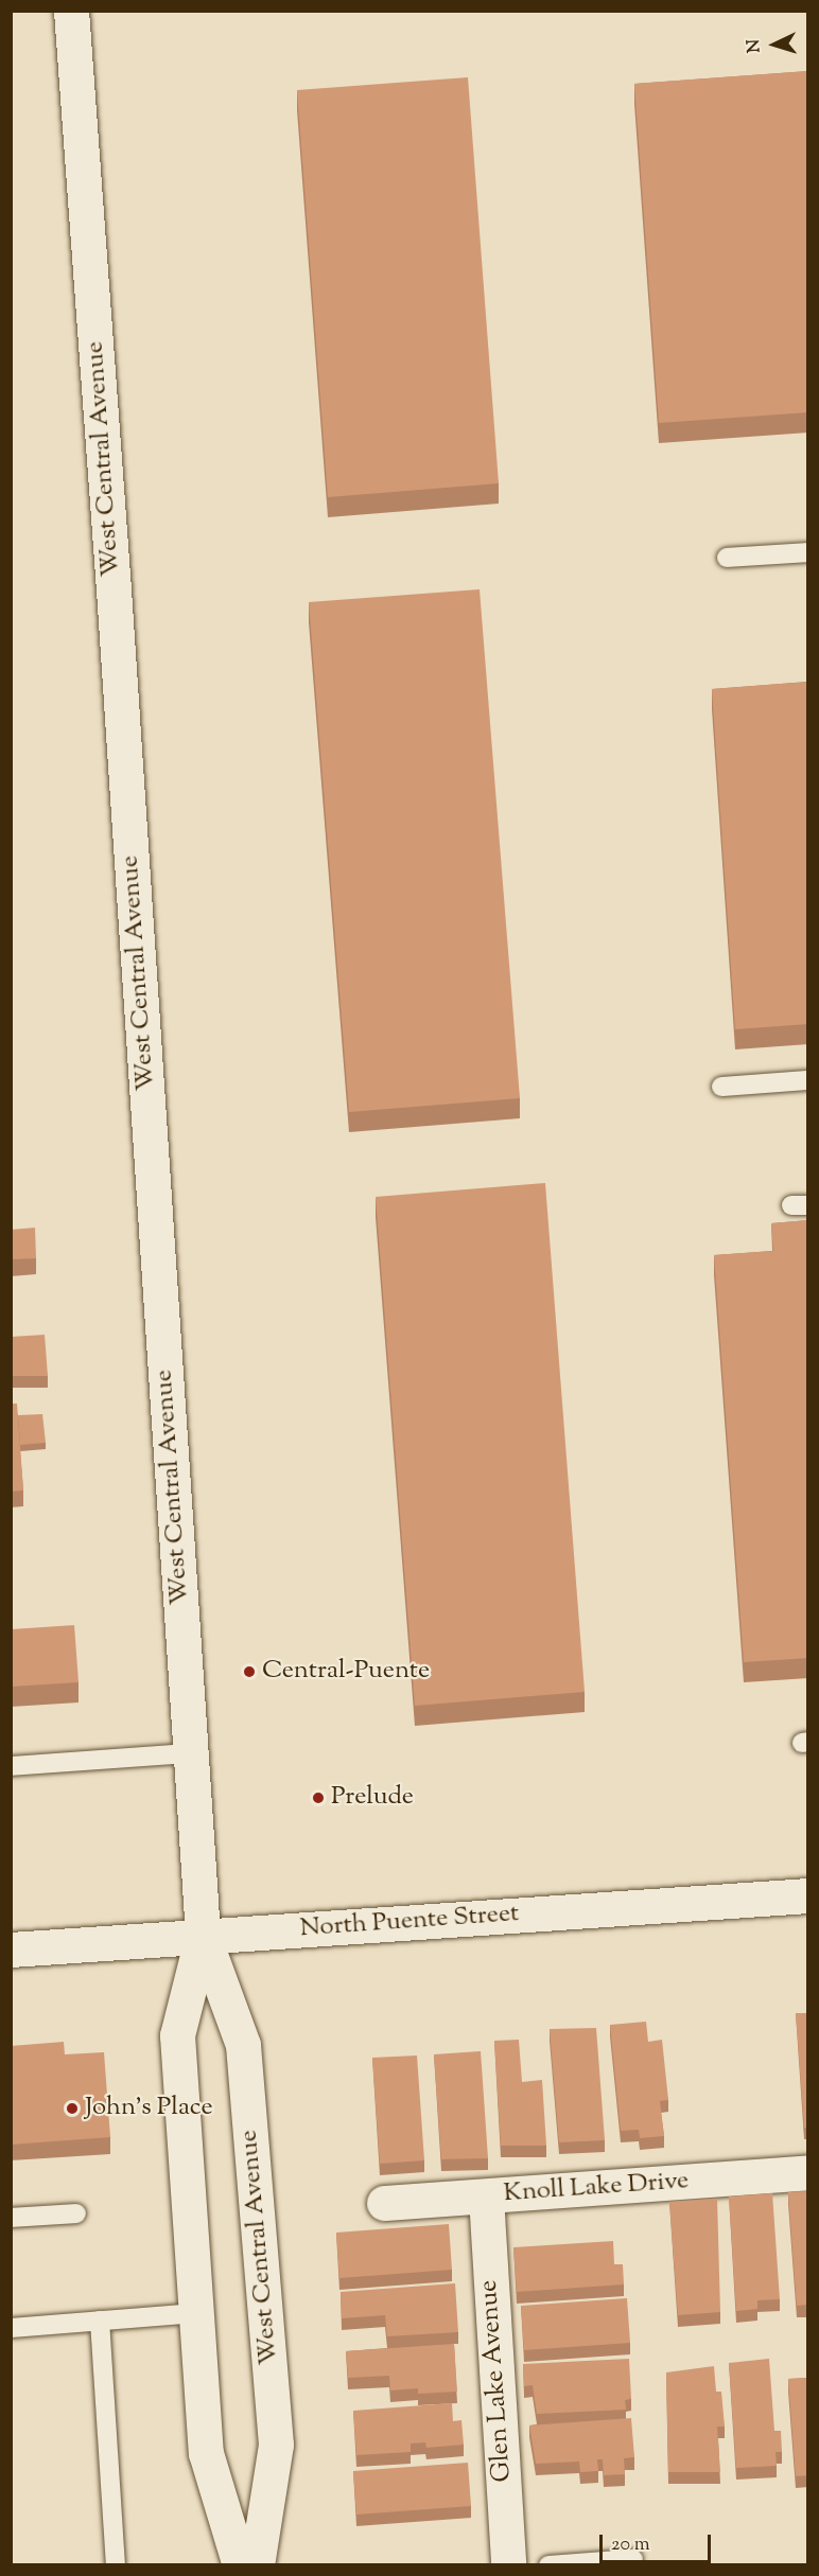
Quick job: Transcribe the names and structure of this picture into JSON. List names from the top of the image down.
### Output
{
  "streets": {
    "main road": [
      "West Central Avenue",
      "North Puente Street",
      "Knoll Lake Drive",
      "Glen Lake Avenue"
    ]
  },
  "crossings": [
    ["West Central Avenue", "North Puente Street"],
    ["Knoll Lake Drive", "Glen Lake Avenue"]
  ],
  "places": ["Central-Puente", "Prelude", "John's Place"],
  "scale_bar": "20 m",
  "north": "left"
}
